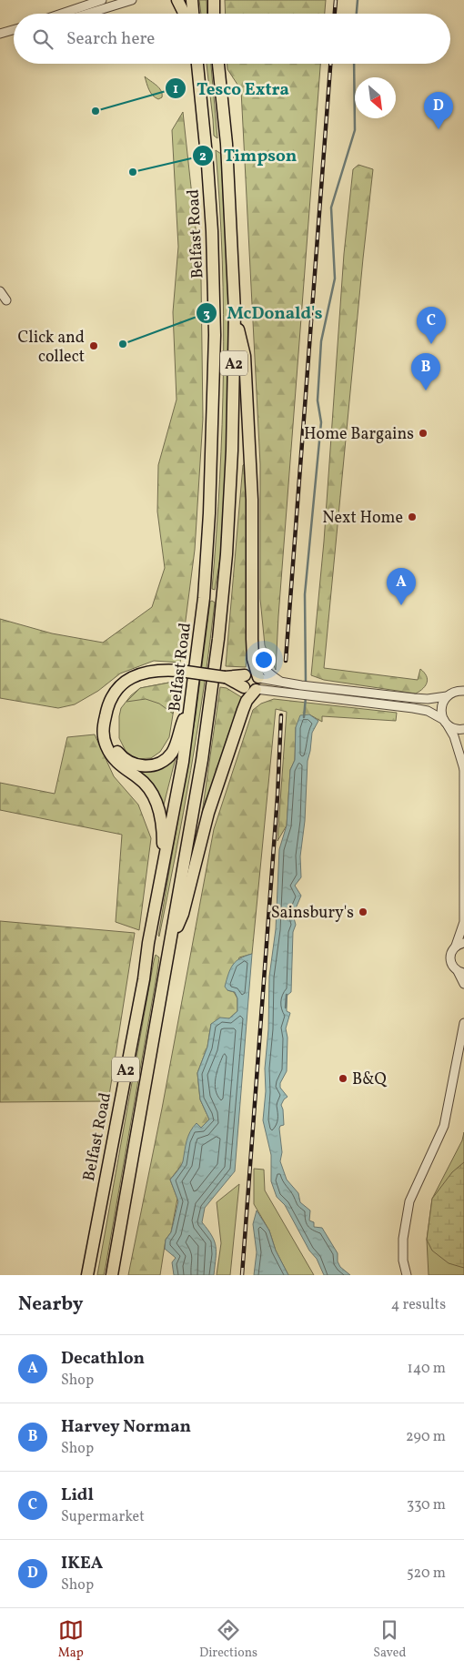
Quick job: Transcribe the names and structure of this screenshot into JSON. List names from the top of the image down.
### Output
{
  "streets": {
    "highway": ["Belfast Road", "A2"]
  },
  "places": [
    "Tesco Extra",
    "Timpson",
    "McDonald's",
    "Click and collect",
    "Home Bargains",
    "Next Home",
    "Sainsbury's",
    "B&Q"
  ],
  "north": "bottom right",
  "page": {
    "search": "Search here",
    "pins": [
      "D",
      "C",
      "B",
      "A"
    ],
    "heading": ["Nearby", "4 results"],
    "list": [
      {
        "mark": "A",
        "name": "Decathlon",
        "note": "Shop",
        "value": "140 m"
      },
      {
        "mark": "B",
        "name": "Harvey Norman",
        "note": "Shop",
        "value": "290 m"
      },
      {
        "mark": "C",
        "name": "Lidl",
        "note": "Supermarket",
        "value": "330 m"
      },
      {
        "mark": "D",
        "name": "IKEA",
        "note": "Shop",
        "value": "520 m"
      }
    ],
    "nav": ["Map", "Directions", "Saved"]
  }
}
